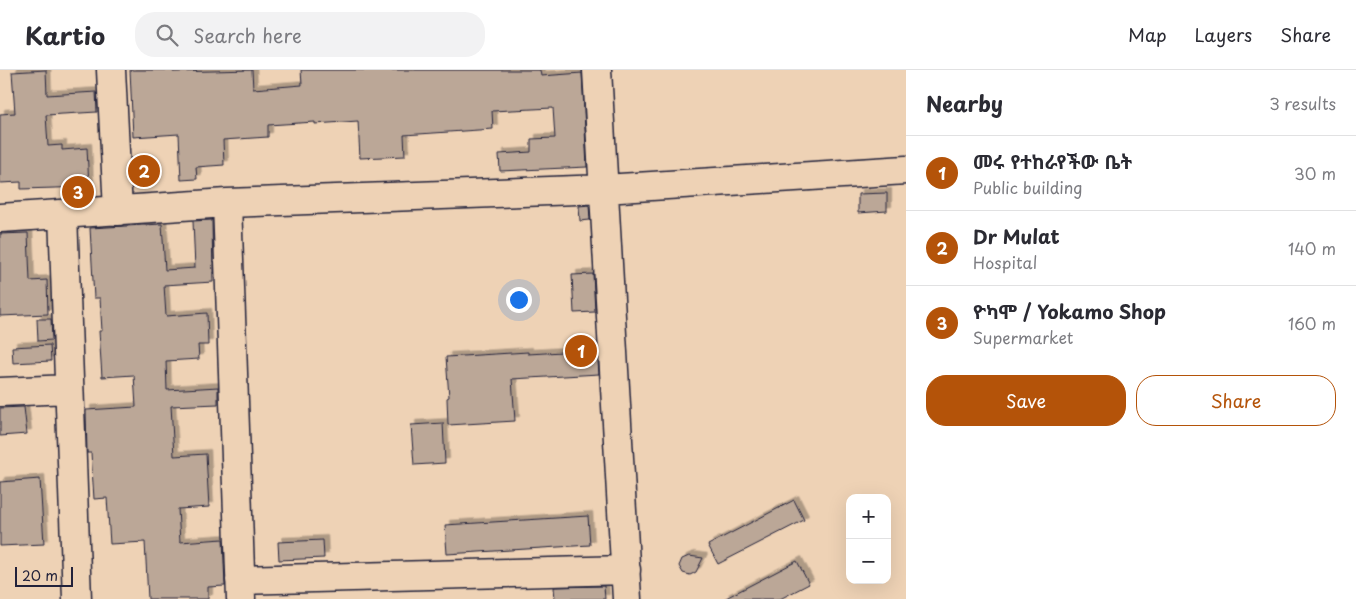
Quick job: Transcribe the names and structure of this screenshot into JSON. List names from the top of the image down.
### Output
{
  "scale_bar": "20 m",
  "page": {
    "header": "Kartio",
    "search": "Search here",
    "nav": ["Map", "Layers", "Share"],
    "heading": ["Nearby", "3 results"],
    "list": [
      {
        "mark": "1",
        "name": "መሩ የተከራየችው ቤት",
        "note": "Public building",
        "value": "30 m"
      },
      {
        "mark": "2",
        "name": "Dr Mulat",
        "note": "Hospital",
        "value": "140 m"
      },
      {
        "mark": "3",
        "name": "ዮካሞ / Yokamo Shop",
        "note": "Supermarket",
        "value": "160 m"
      }
    ],
    "pins": ["2", "3", "1"],
    "buttons": ["Save", "Share"],
    "map_buttons": ["+", "−"],
    "scale": "20 m"
  }
}
